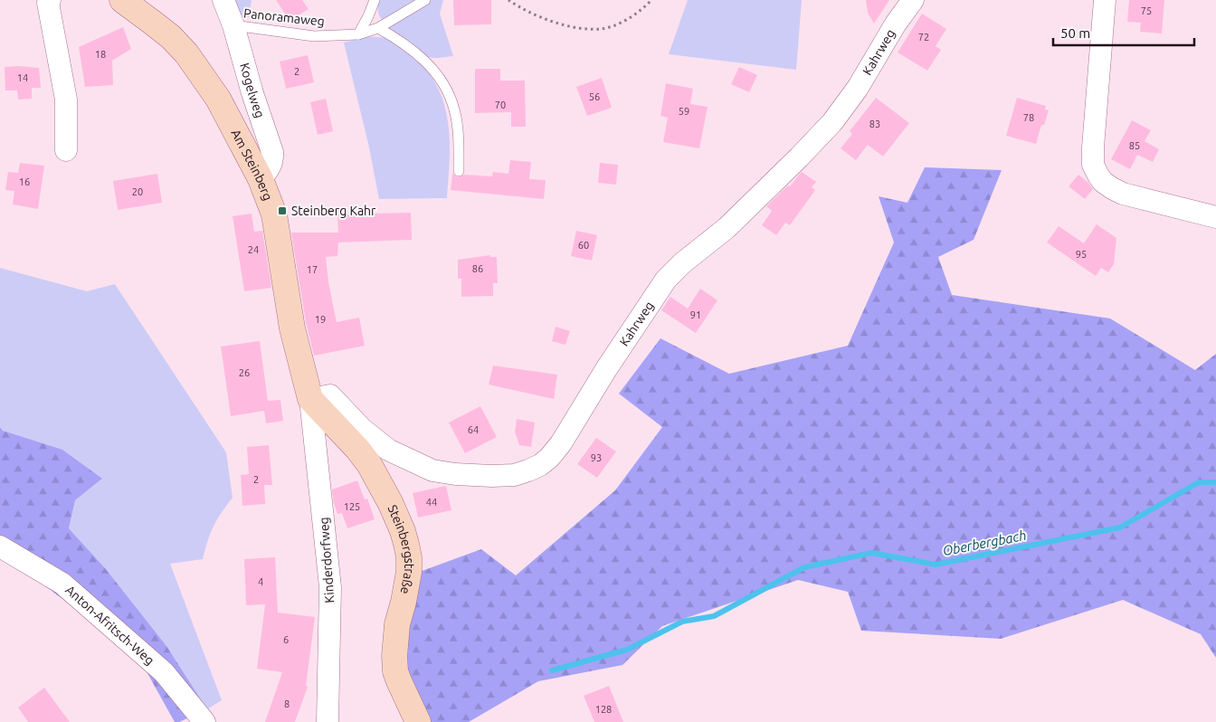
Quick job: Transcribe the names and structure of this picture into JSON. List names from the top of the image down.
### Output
{
  "streets": {
    "main road": ["Am Steinberg", "Steinbergstraße"],
    "street": [
      "Kahrweg",
      "Kogelweg",
      "Kinderdorfweg",
      "Anton-Afritsch-Weg"
    ],
    "lane": ["Panoramaweg"]
  },
  "crossings": [
    ["Panoramaweg", "Kogelweg"],
    ["Kahrweg", "Am Steinberg"],
    ["Kahrweg", "Steinbergstraße"],
    ["Kahrweg", "Kinderdorfweg"],
    ["Kogelweg", "Am Steinberg"],
    ["Am Steinberg", "Steinbergstraße"],
    ["Am Steinberg", "Kinderdorfweg"],
    ["Steinbergstraße", "Kinderdorfweg"]
  ],
  "water": ["Oberbergbach"],
  "places": {
    "transit": ["Steinberg Kahr"]
  },
  "house_numbers": [
    "75",
    "72",
    "18",
    "2",
    "14",
    "56",
    "70",
    "59",
    "78",
    "83",
    "85",
    "16",
    "20",
    "60",
    "24",
    "95",
    "86",
    "17",
    "91",
    "19",
    "26",
    "64",
    "93",
    "2",
    "44",
    "125",
    "4",
    "6",
    "8",
    "128"
  ],
  "scale_bar": "50 m"
}
